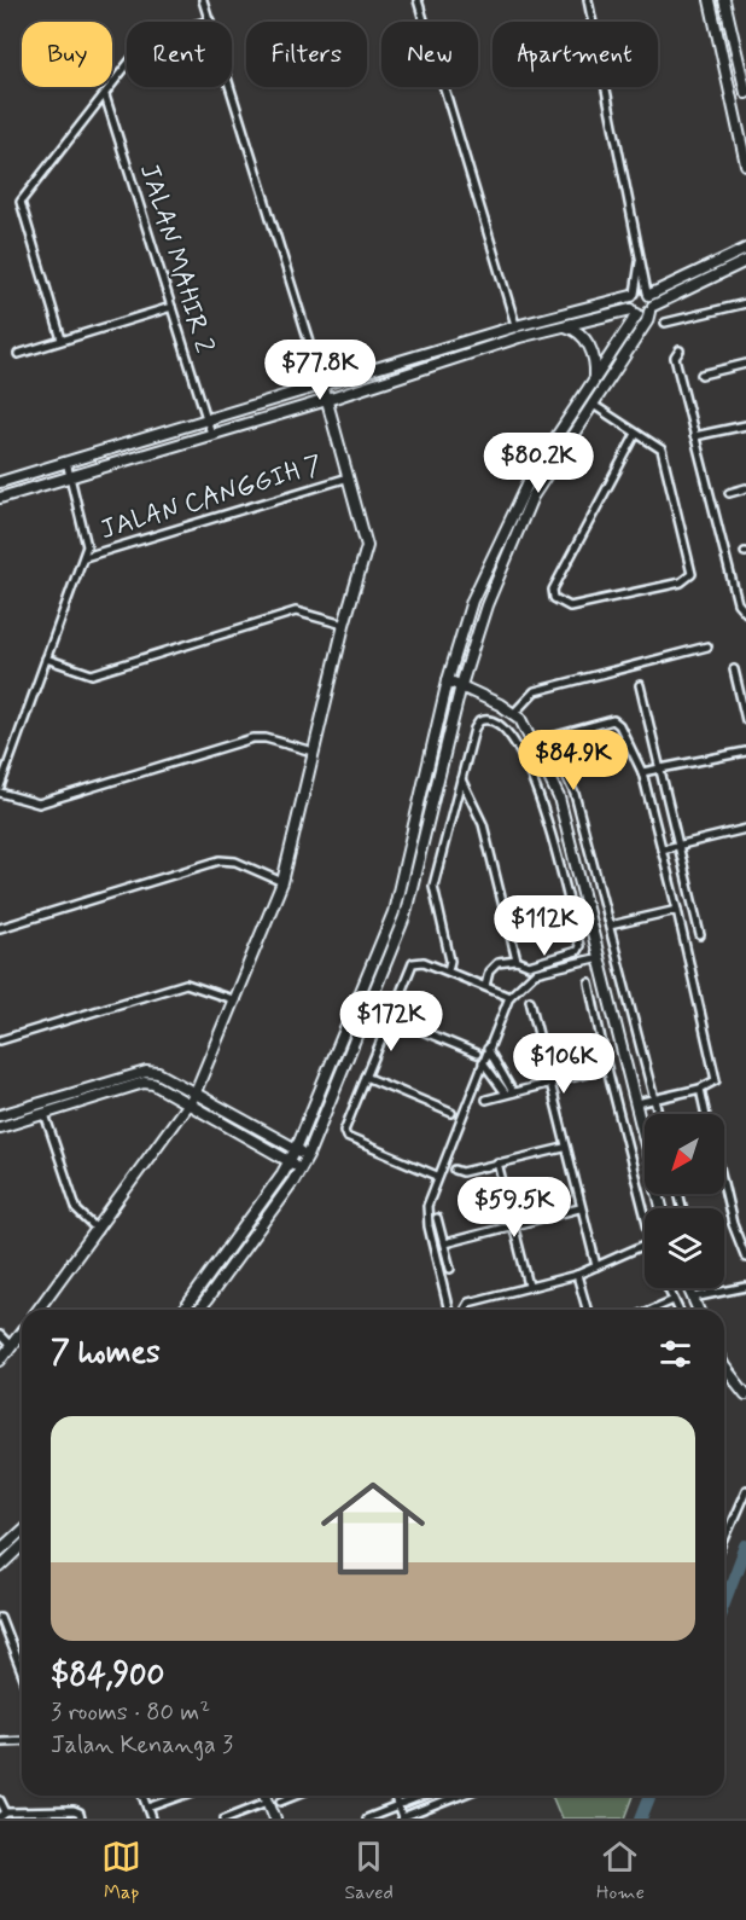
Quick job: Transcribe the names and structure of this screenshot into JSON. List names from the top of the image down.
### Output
{
  "streets": {
    "street": ["JALAN MAHIR 2", "JALAN CANGGIH 7"]
  },
  "north": "bottom left",
  "page": {
    "chip": [
      "Buy",
      "Rent",
      "Filters",
      "New",
      "Apartment"
    ],
    "price": [
      "$77.8K",
      "$80.2K",
      "$84.9K",
      "$112K",
      "$172K",
      "$106K",
      "$59.5K"
    ],
    "heading": "7 homes",
    "list": [
      {
        "name": "$84,900",
        "note": "3 rooms · 80 m² · Jalan Kenanga 3"
      }
    ],
    "tabs": ["Map", "Saved", "Home"]
  }
}
